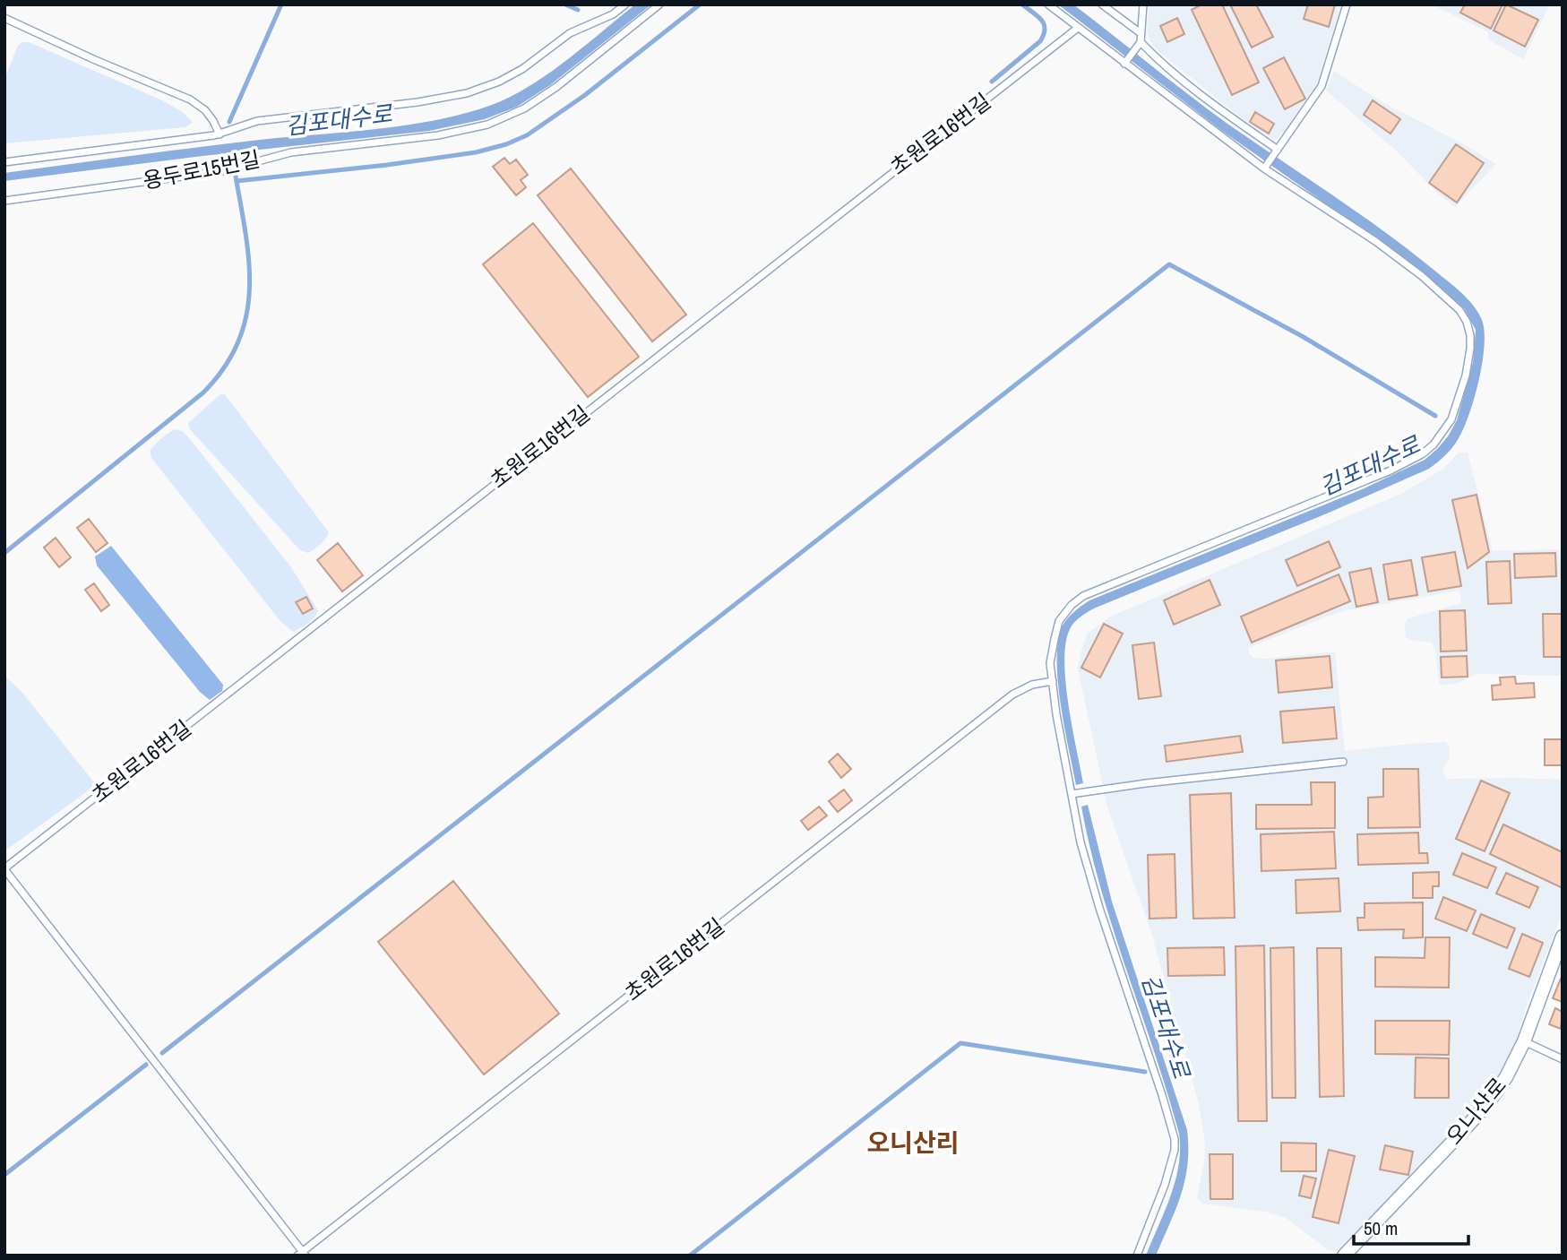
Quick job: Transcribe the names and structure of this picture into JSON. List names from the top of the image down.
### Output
{
  "streets": {
    "street": ["오니산로"],
    "lane": ["초원로16번길", "용두로15번길"]
  },
  "districts": ["오니산리"],
  "water": ["김포대수로"],
  "scale_bar": "50 m"
}
